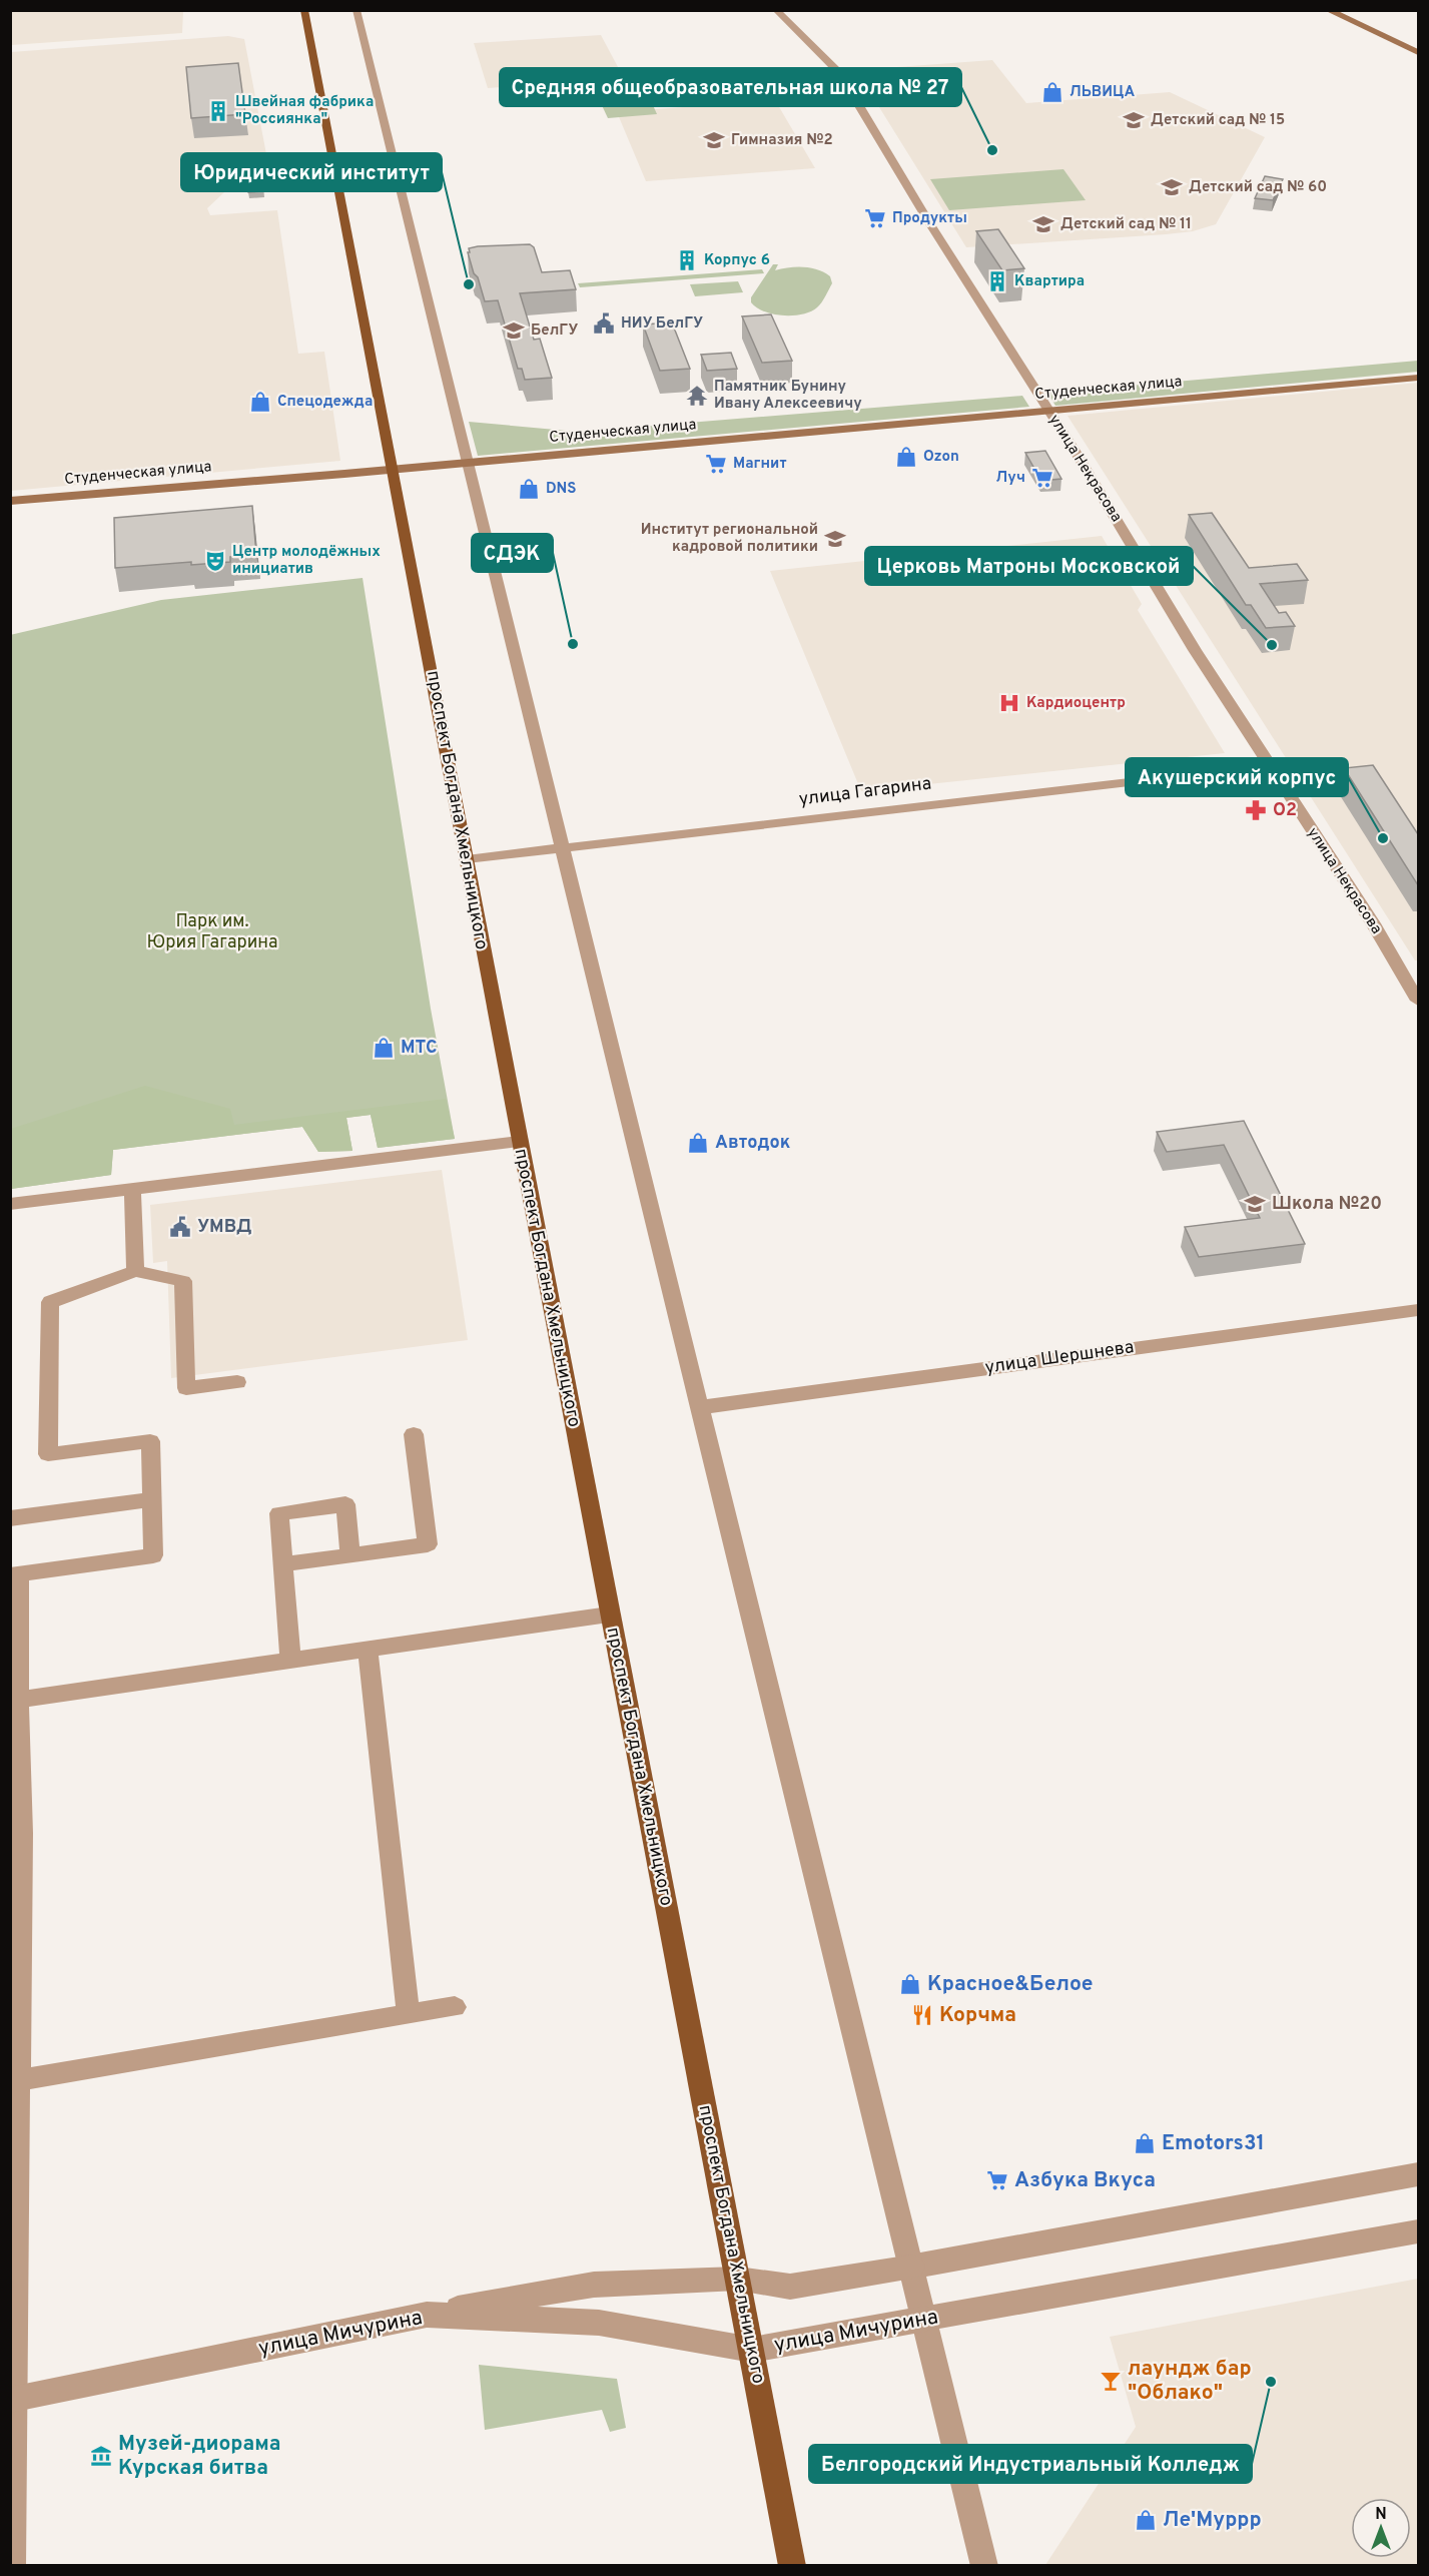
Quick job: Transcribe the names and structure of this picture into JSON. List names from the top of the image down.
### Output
{
  "streets": {
    "main road": ["Студенческая улица", "проспект Богдана Хмельницкого"],
    "street": [
      "улица Некрасова",
      "улица Гагарина",
      "улица Шершнева",
      "улица Мичурина"
    ]
  },
  "crossings": [
    ["Студенческая улица", "улица Некрасова"],
    ["Студенческая улица", "проспект Богдана Хмельницкого"],
    ["улица Некрасова", "улица Гагарина"],
    ["улица Гагарина", "проспект Богдана Хмельницкого"],
    ["проспект Богдана Хмельницкого", "улица Мичурина"]
  ],
  "parks": ["Парк им. Юрия Гагарина"],
  "places": {
    "shop": [
      "ЛЬВИЦА",
      "Спецодежда",
      "Ozon",
      "DNS",
      "МТС",
      "Автодок",
      "Красное&Белое",
      "Emotors31",
      "Ле'Муррр"
    ],
    "building": ["Швейная фабрика \"Россиянка\"", "Корпус 6", "Квартира"],
    "school or university": [
      "Детский сад № 15",
      "Гимназия №2",
      "Детский сад № 60",
      "Детский сад № 11",
      "БелГУ",
      "Институт региональной кадровой политики",
      "Школа №20"
    ],
    "other": [
      "Средняя общеобразовательная школа № 27",
      "Юридический институт",
      "СДЭК",
      "Церковь Матроны Московской",
      "Акушерский корпус",
      "Белгородский Индустриальный Колледж"
    ],
    "supermarket": [
      "Продукты",
      "Магнит",
      "Луч",
      "Азбука Вкуса"
    ],
    "public building": ["НИУ БелГУ", "УМВД"],
    "temple": ["Памятник Бунину Ивану Алексеевичу"],
    "theatre": ["Центр молодёжных инициатив"],
    "hospital": ["Кардиоцентр"],
    "pharmacy": ["O2"],
    "restaurant": ["Корчма"],
    "bar": ["лаундж бар \"Облако\""],
    "museum": ["Музей-диорама Курская битва"]
  },
  "north": "top"
}
